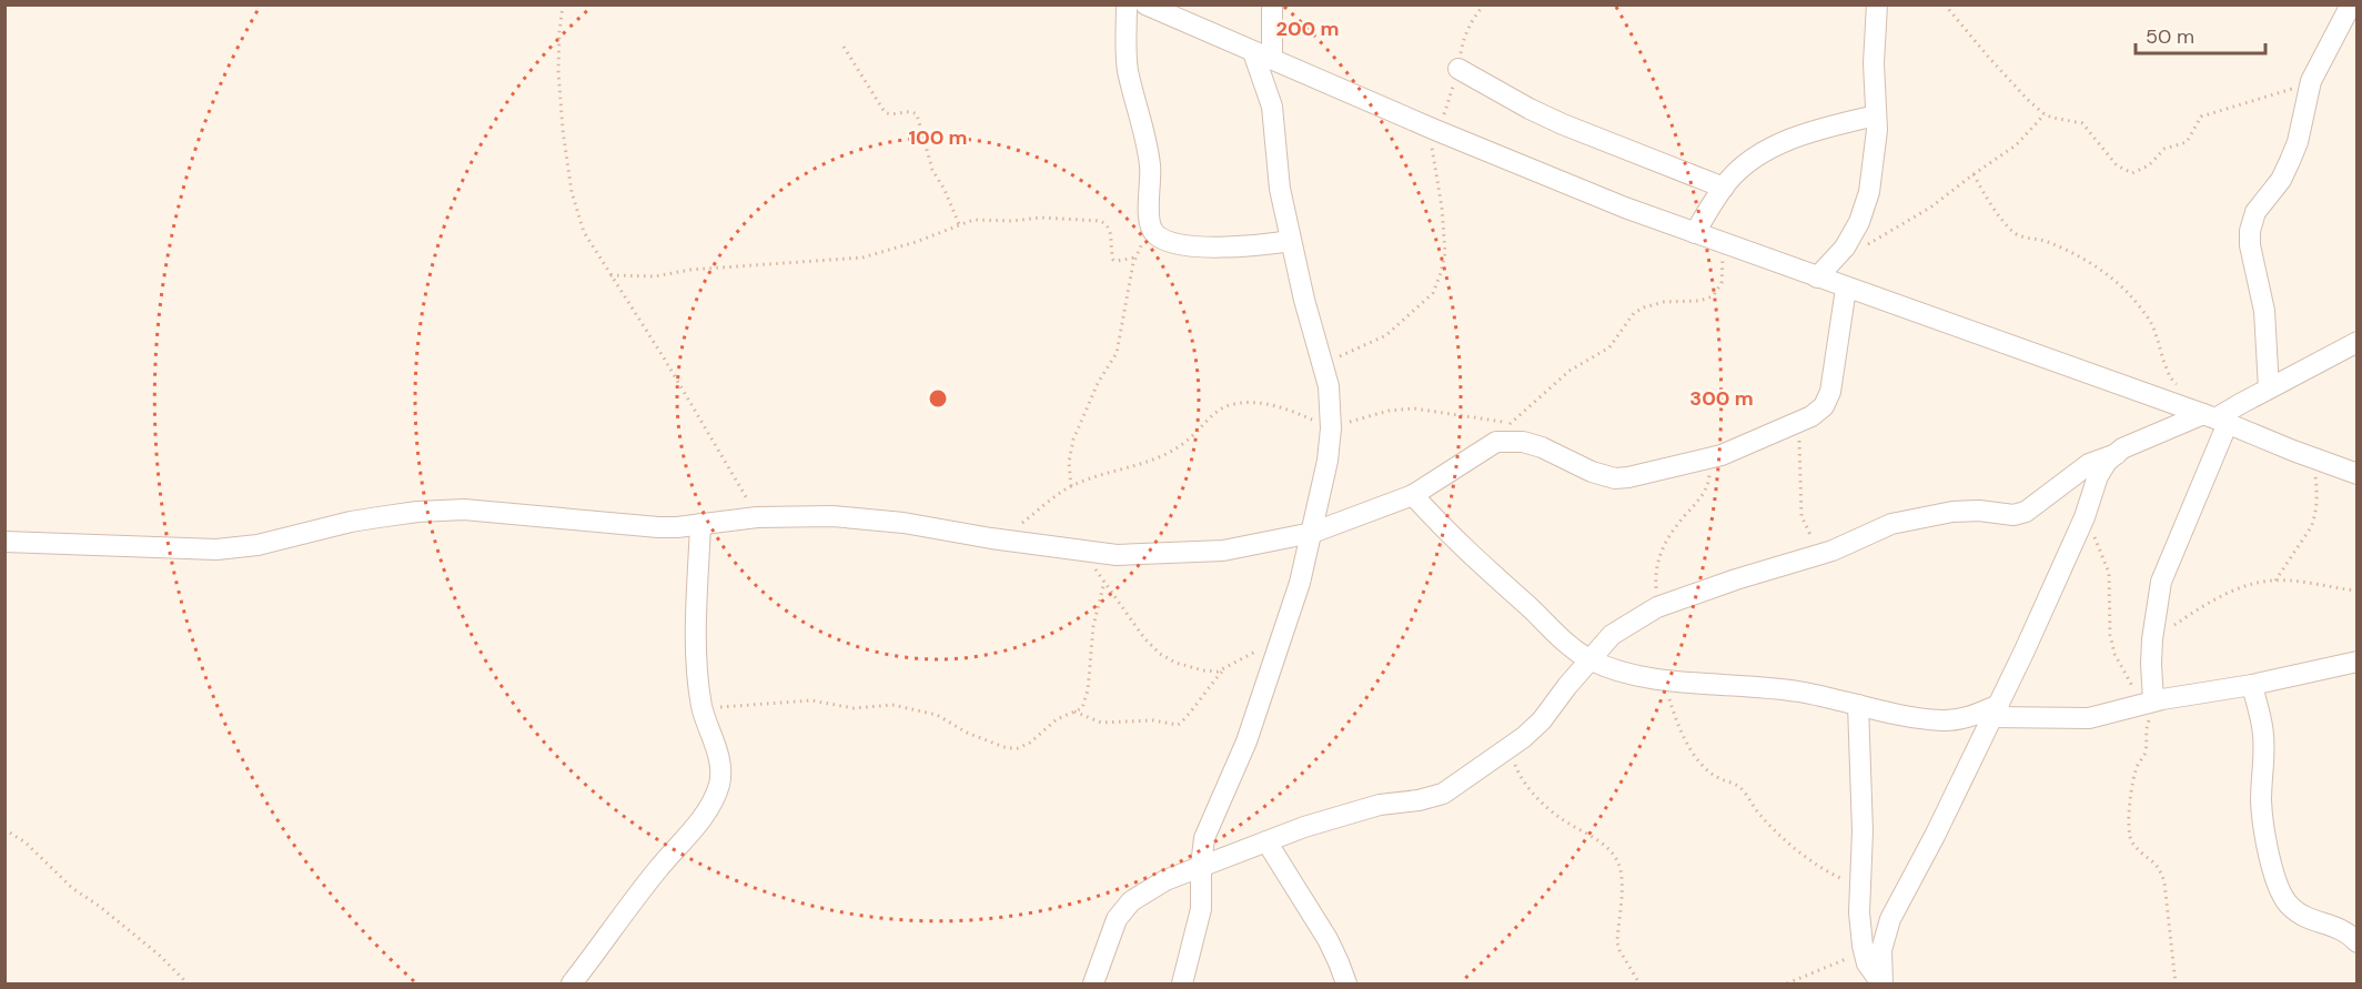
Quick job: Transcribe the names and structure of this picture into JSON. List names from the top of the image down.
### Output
{
  "scale_bar": "50 m",
  "rings": ["200 m", "100 m", "300 m"]
}
